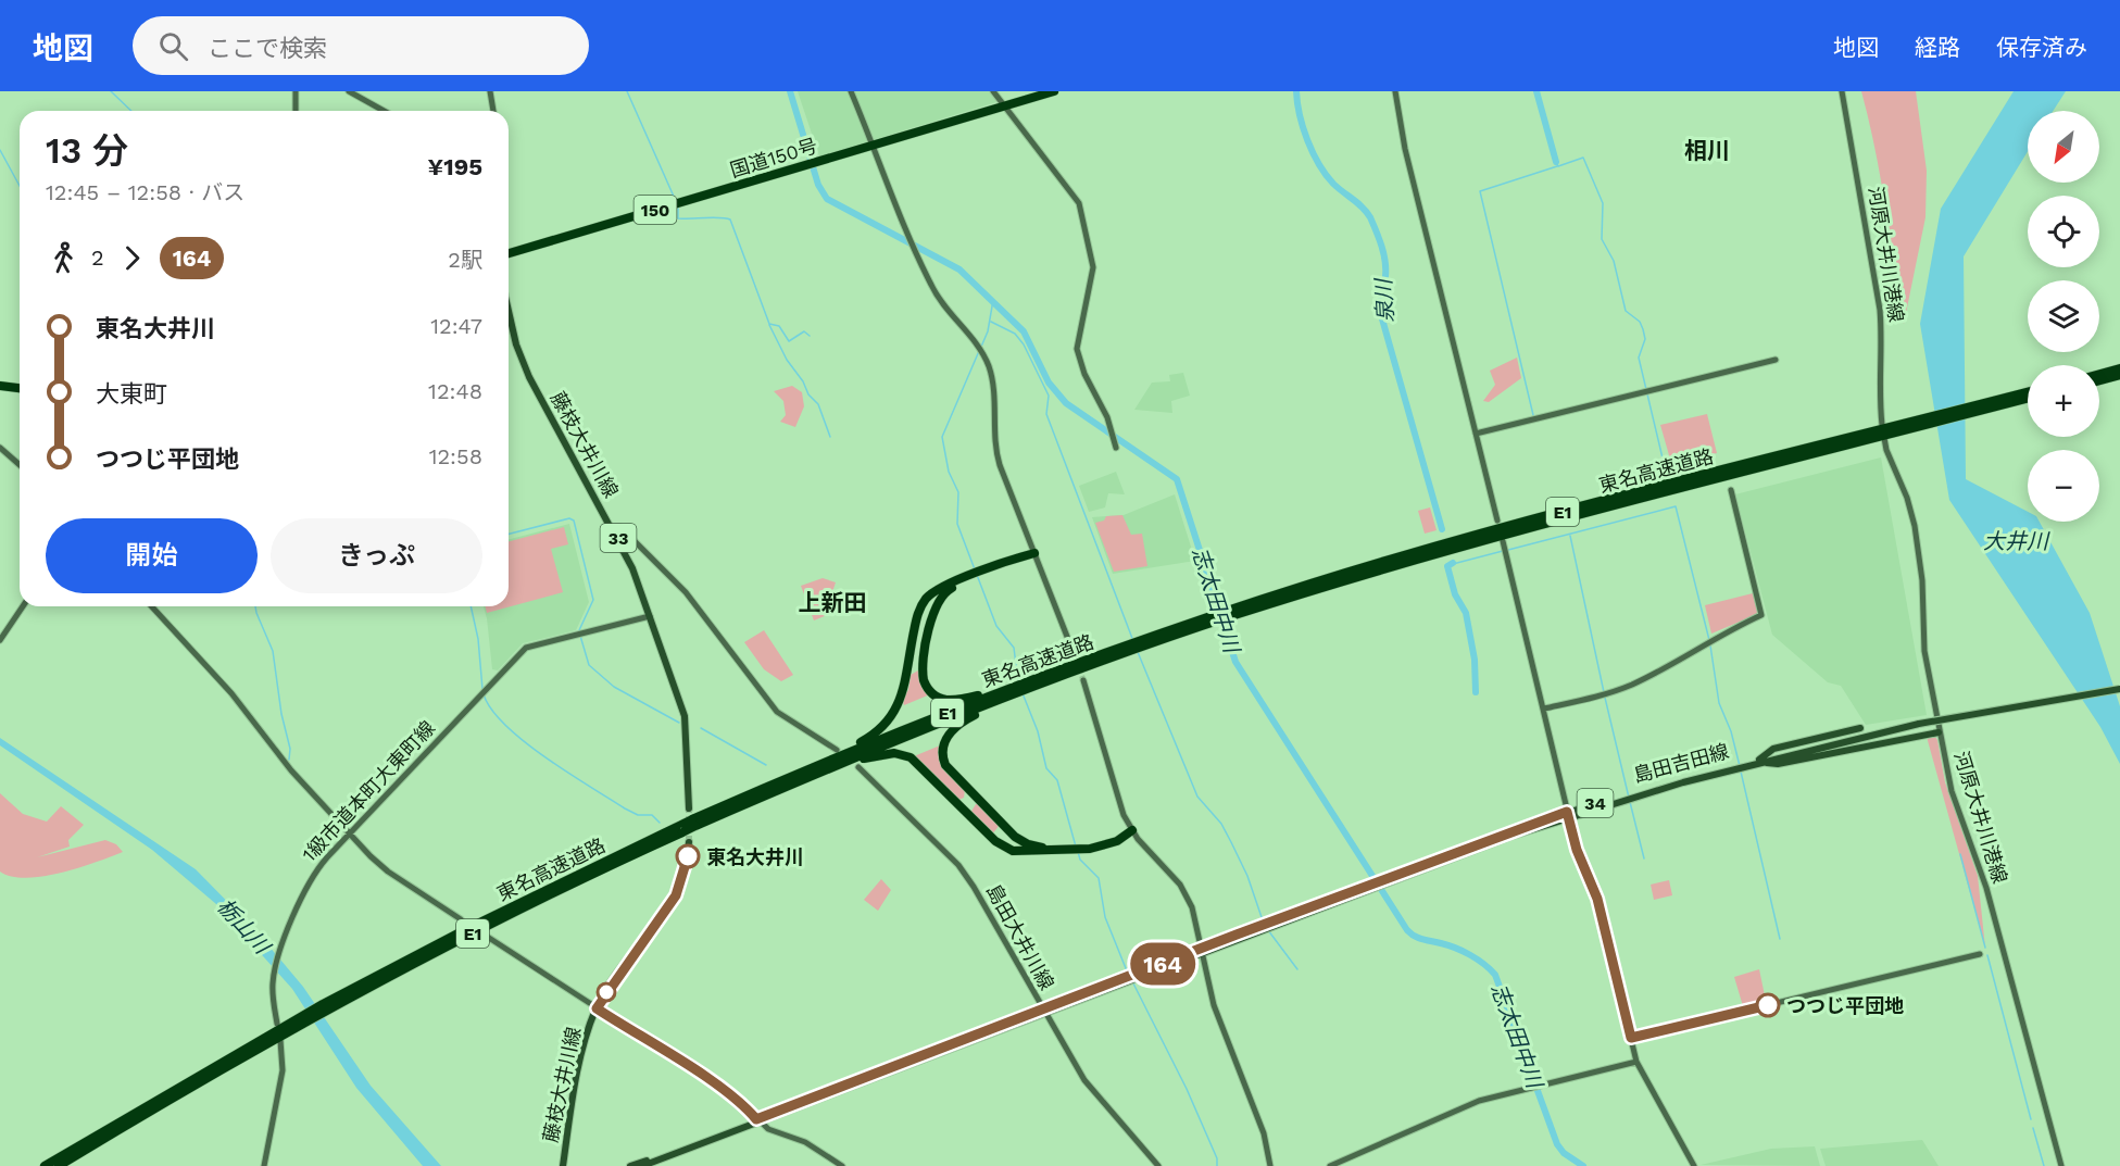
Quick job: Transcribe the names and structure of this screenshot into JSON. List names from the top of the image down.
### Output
{
  "streets": {
    "highway": [
      "国道150号",
      "150",
      "東名高速道路",
      "E1"
    ],
    "main road": [
      "藤枝大井川線",
      "33",
      "島田吉田線",
      "34"
    ],
    "street": ["河原大井川港線", "1級市道本町大東町線", "島田大井川線"]
  },
  "crossings": [
    ["藤枝大井川線", "1級市道本町大東町線"],
    ["島田吉田線", "島田大井川線"]
  ],
  "districts": ["相川", "上新田"],
  "water": [
    "泉川",
    "大井川",
    "志太田中川",
    "栃山川"
  ],
  "places": ["東名大井川", "つつじ平団地"],
  "lines": ["bus line 164"],
  "north": "bottom left",
  "page": {
    "header": "地図",
    "search": "ここで検索",
    "nav": ["地図", "経路", "保存済み"],
    "on_map": "164",
    "map_buttons": ["+", "−"],
    "heading": ["13 分", "12:45 – 12:58 · バス", "¥195"],
    "legs": ["2", "164", "2駅"],
    "list": [
      {
        "name": "東名大井川",
        "value": "12:47"
      },
      {
        "name": "大東町",
        "value": "12:48"
      },
      {
        "name": "つつじ平団地",
        "value": "12:58"
      }
    ],
    "buttons": ["開始", "きっぷ"]
  }
}
